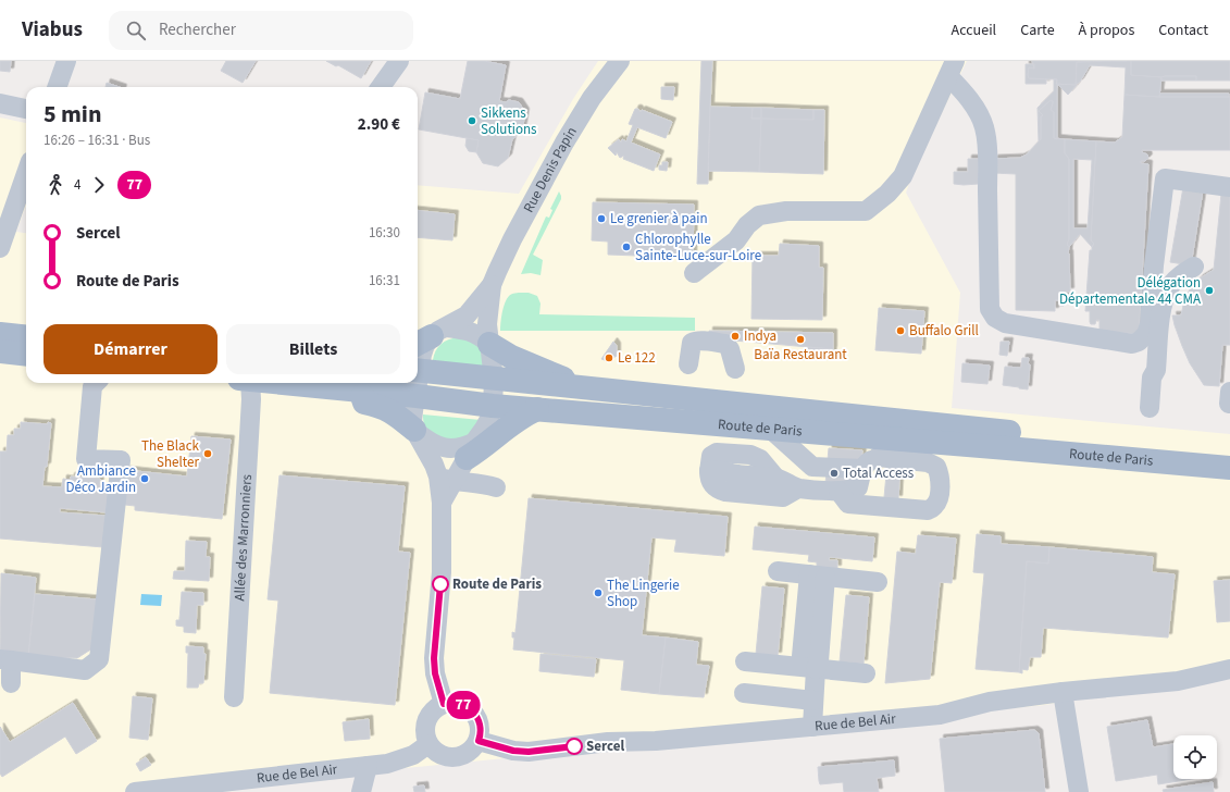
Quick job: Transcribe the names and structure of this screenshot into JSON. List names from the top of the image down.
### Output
{
  "streets": {
    "main road": ["Route de Paris"],
    "street": ["Rue Denis Papin", "Allée des Marronniers", "Rue de Bel Air"]
  },
  "places": [
    "Sikkens Solutions",
    "Le grenier à pain",
    "Chlorophylle Sainte-Luce-sur-Loire",
    "Délégation Départementale 44 CMA",
    "Buffalo Grill",
    "Indya",
    "Baïa Restaurant",
    "Le 122",
    "The Black Shelter",
    "Total Access",
    "Ambiance Déco Jardin",
    "Route de Paris",
    "The Lingerie Shop",
    "Sercel"
  ],
  "lines": ["bus line 77"],
  "page": {
    "header": "Viabus",
    "search": "Rechercher",
    "nav": [
      "Accueil",
      "Carte",
      "À propos",
      "Contact"
    ],
    "on_map": "77",
    "heading": ["5 min", "16:26 – 16:31 · Bus", "2.90 €"],
    "legs": ["4", "77"],
    "list": [
      {
        "name": "Sercel",
        "value": "16:30"
      },
      {
        "name": "Route de Paris",
        "value": "16:31"
      }
    ],
    "buttons": ["Démarrer", "Billets"]
  }
}
